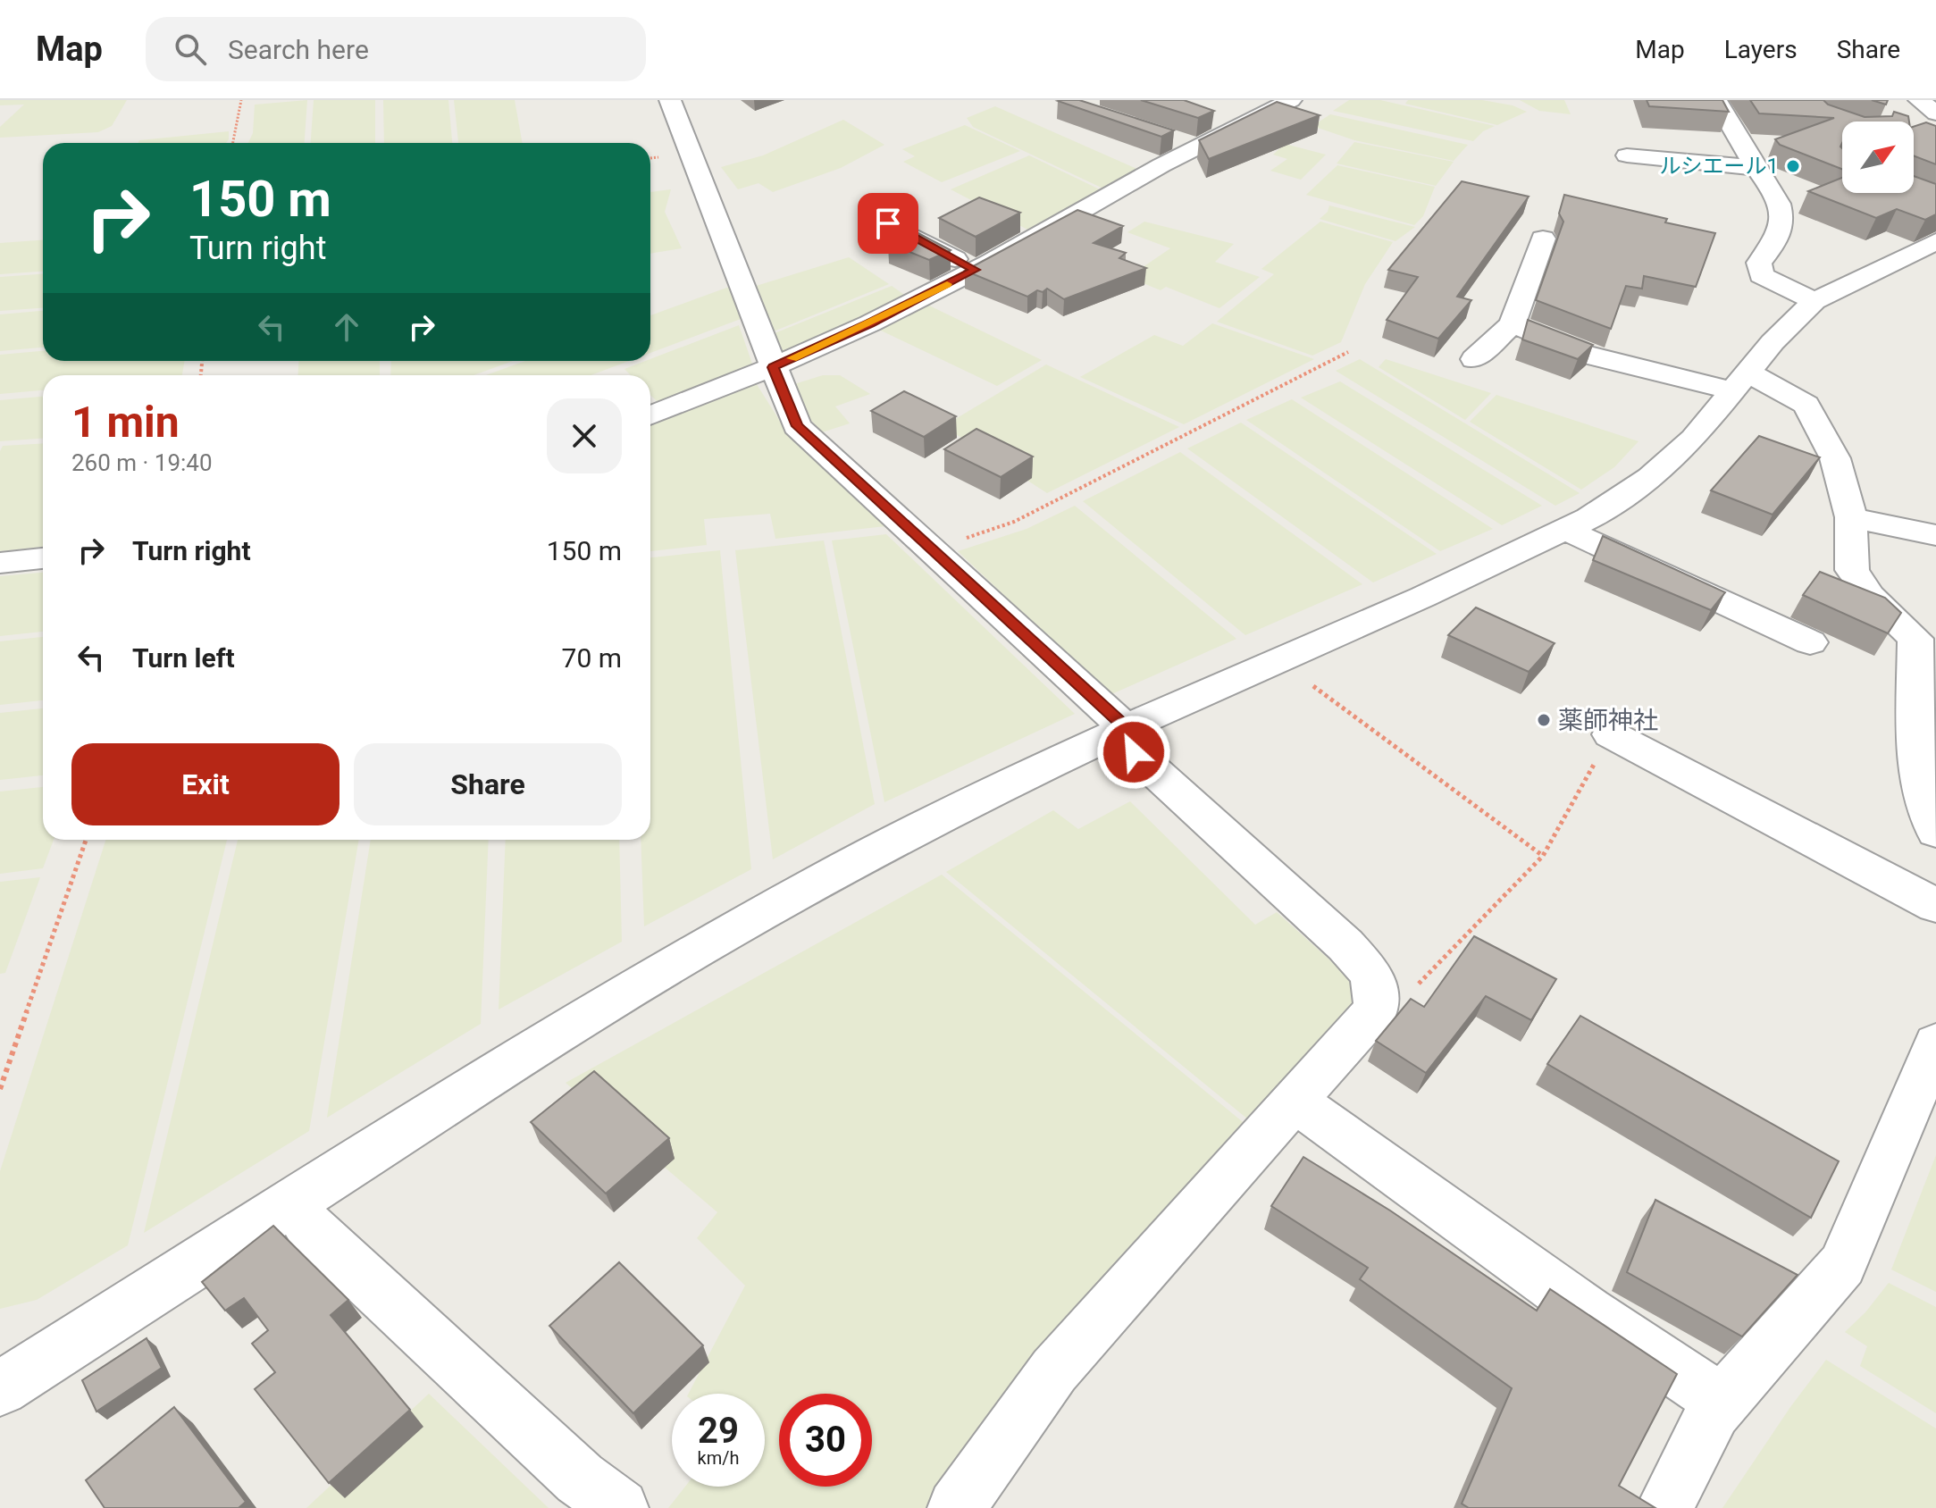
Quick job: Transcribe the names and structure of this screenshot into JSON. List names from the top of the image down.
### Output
{
  "places": ["ルシエール1", "薬師神社"],
  "north": "top right",
  "page": {
    "header": "Map",
    "search": "Search here",
    "nav": ["Map", "Layers", "Share"],
    "turn": ["150 m", "Turn right"],
    "heading": ["1 min", "260 m · 19:40"],
    "list": [
      {
        "name": "Turn right",
        "value": "150 m"
      },
      {
        "name": "Turn left",
        "value": "70 m"
      }
    ],
    "buttons": ["Exit", "Share"],
    "speed": "29 km/h",
    "limit": "30"
  }
}
